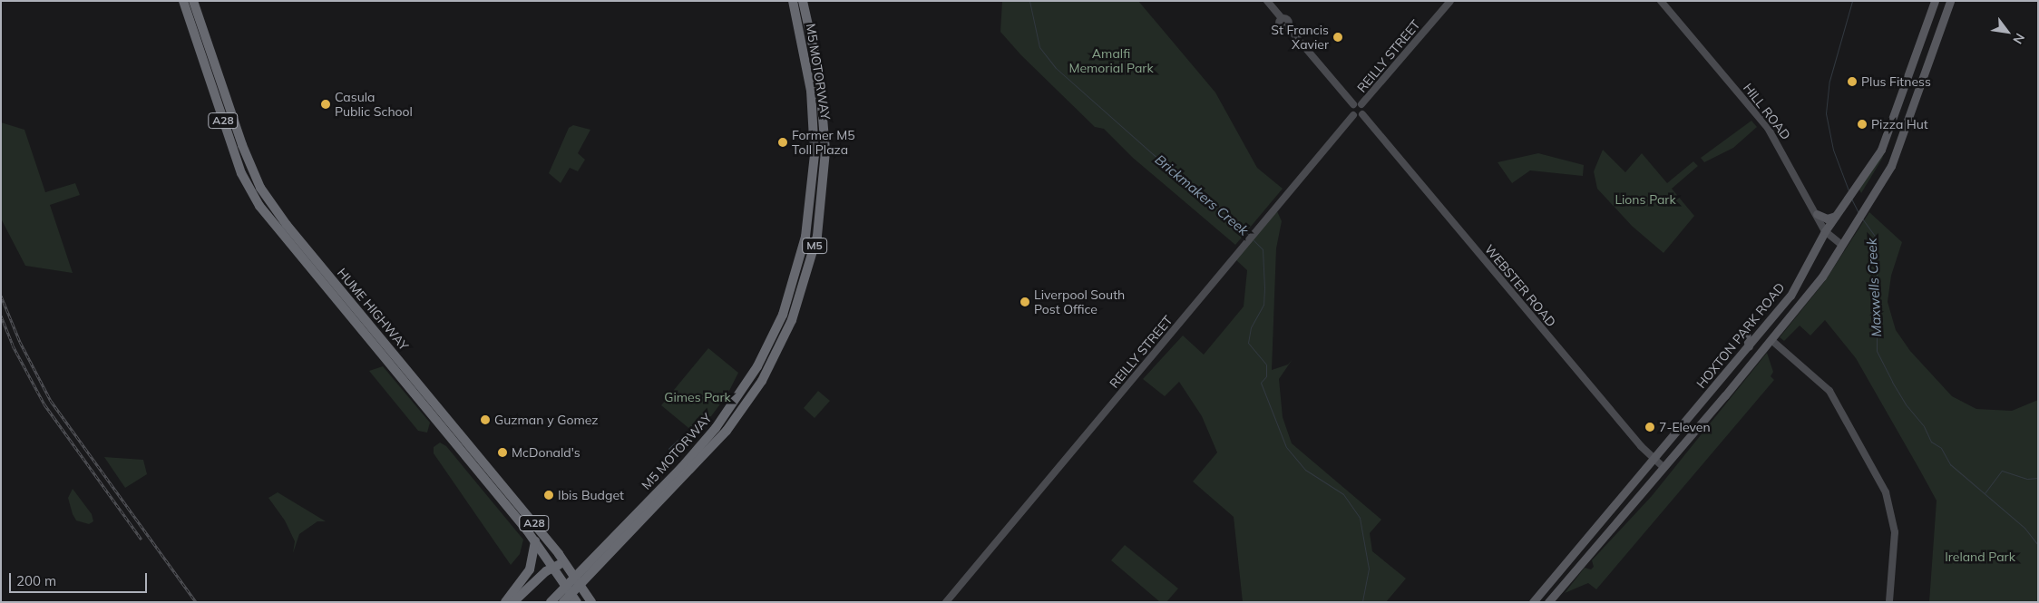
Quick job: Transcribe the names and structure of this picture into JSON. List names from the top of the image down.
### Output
{
  "streets": {
    "highway": [
      "M5 MOTORWAY",
      "A28",
      "M5",
      "HUME HIGHWAY"
    ],
    "main road": [
      "REILLY STREET",
      "HILL ROAD",
      "WEBSTER ROAD",
      "HOXTON PARK ROAD"
    ]
  },
  "crossings": [
    ["HILL ROAD", "HOXTON PARK ROAD"],
    ["WEBSTER ROAD", "HOXTON PARK ROAD"]
  ],
  "water": ["Brickmakers Creek", "Maxwells Creek"],
  "parks": [
    "Amalfi Memorial Park",
    "Lions Park",
    "Gimes Park",
    "Ireland Park"
  ],
  "places": [
    "St Francis Xavier",
    "Plus Fitness",
    "Casula Public School",
    "Pizza Hut",
    "Former M5 Toll Plaza",
    "Liverpool South Post Office",
    "Guzman y Gomez",
    "7-Eleven",
    "McDonald's",
    "Ibis Budget"
  ],
  "scale_bar": "200 m",
  "north": "bottom right"
}
